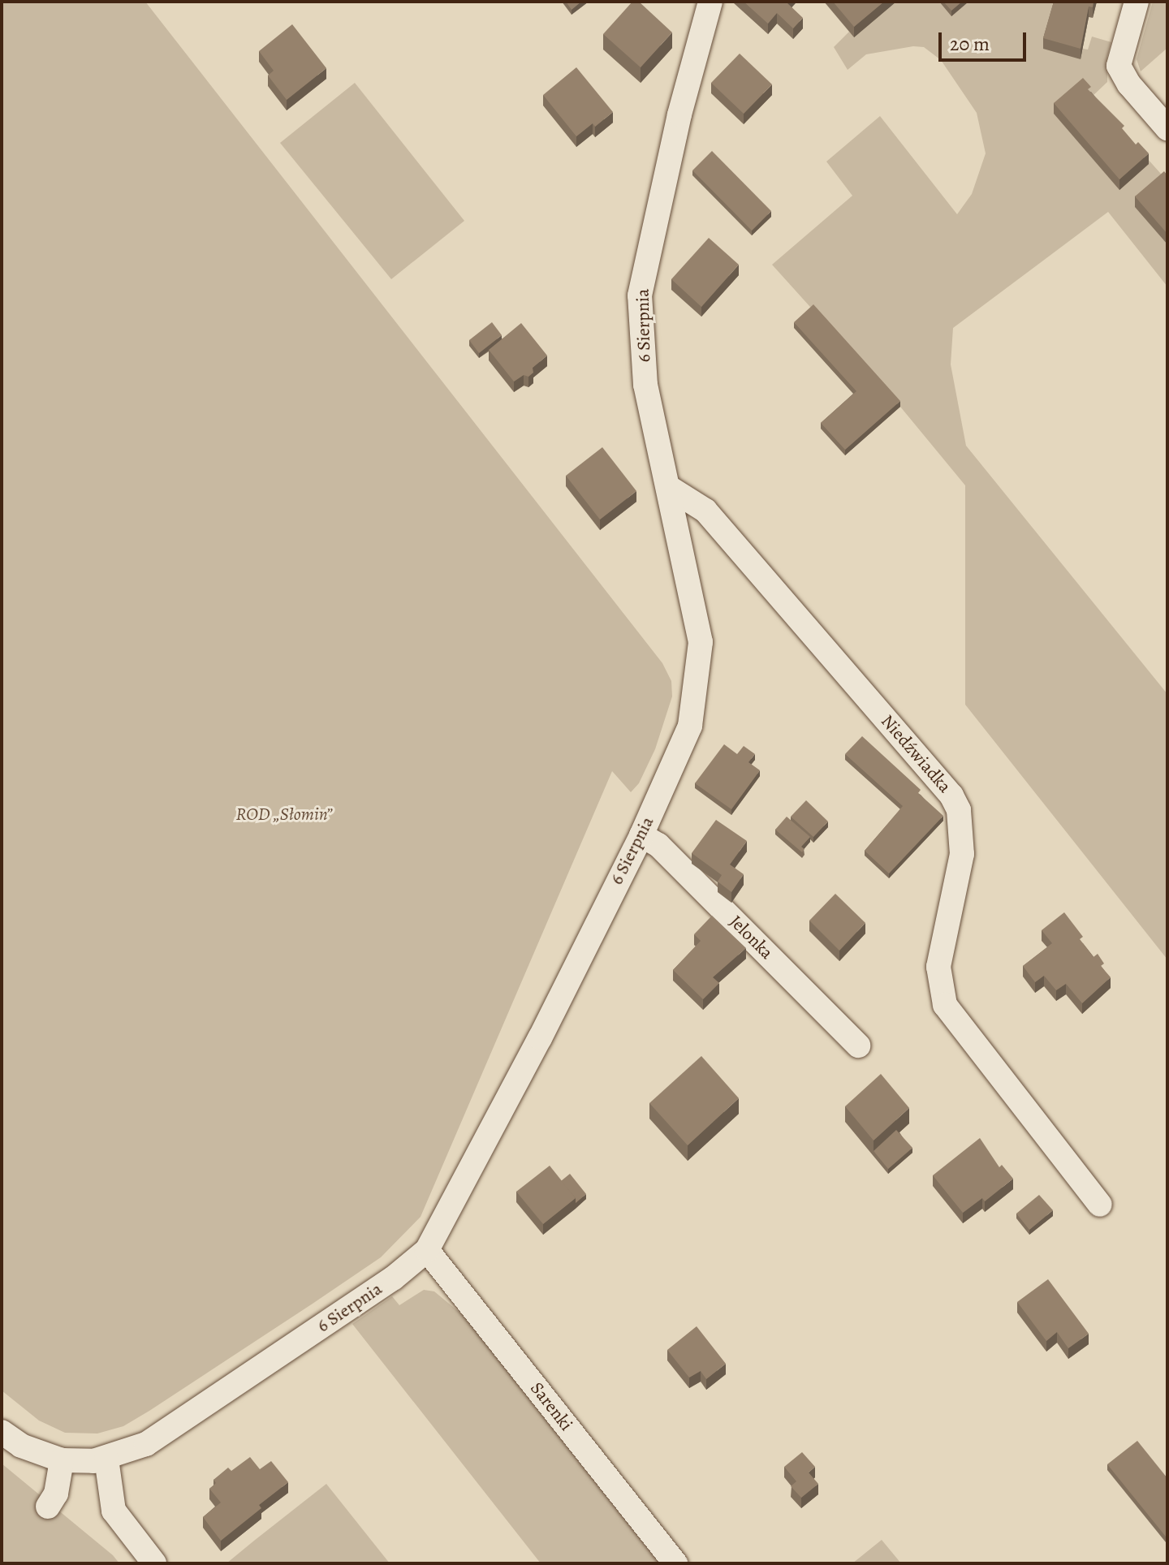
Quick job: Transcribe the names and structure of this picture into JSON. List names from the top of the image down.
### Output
{
  "streets": {
    "street": [
      "6 Sierpnia",
      "Niedźwiadka",
      "Jelonka",
      "Sarenki"
    ]
  },
  "crossings": [
    ["6 Sierpnia", "Niedźwiadka"],
    ["6 Sierpnia", "Jelonka"],
    ["6 Sierpnia", "Sarenki"]
  ],
  "parks": ["ROD „Słomin”"],
  "scale_bar": "20 m"
}
